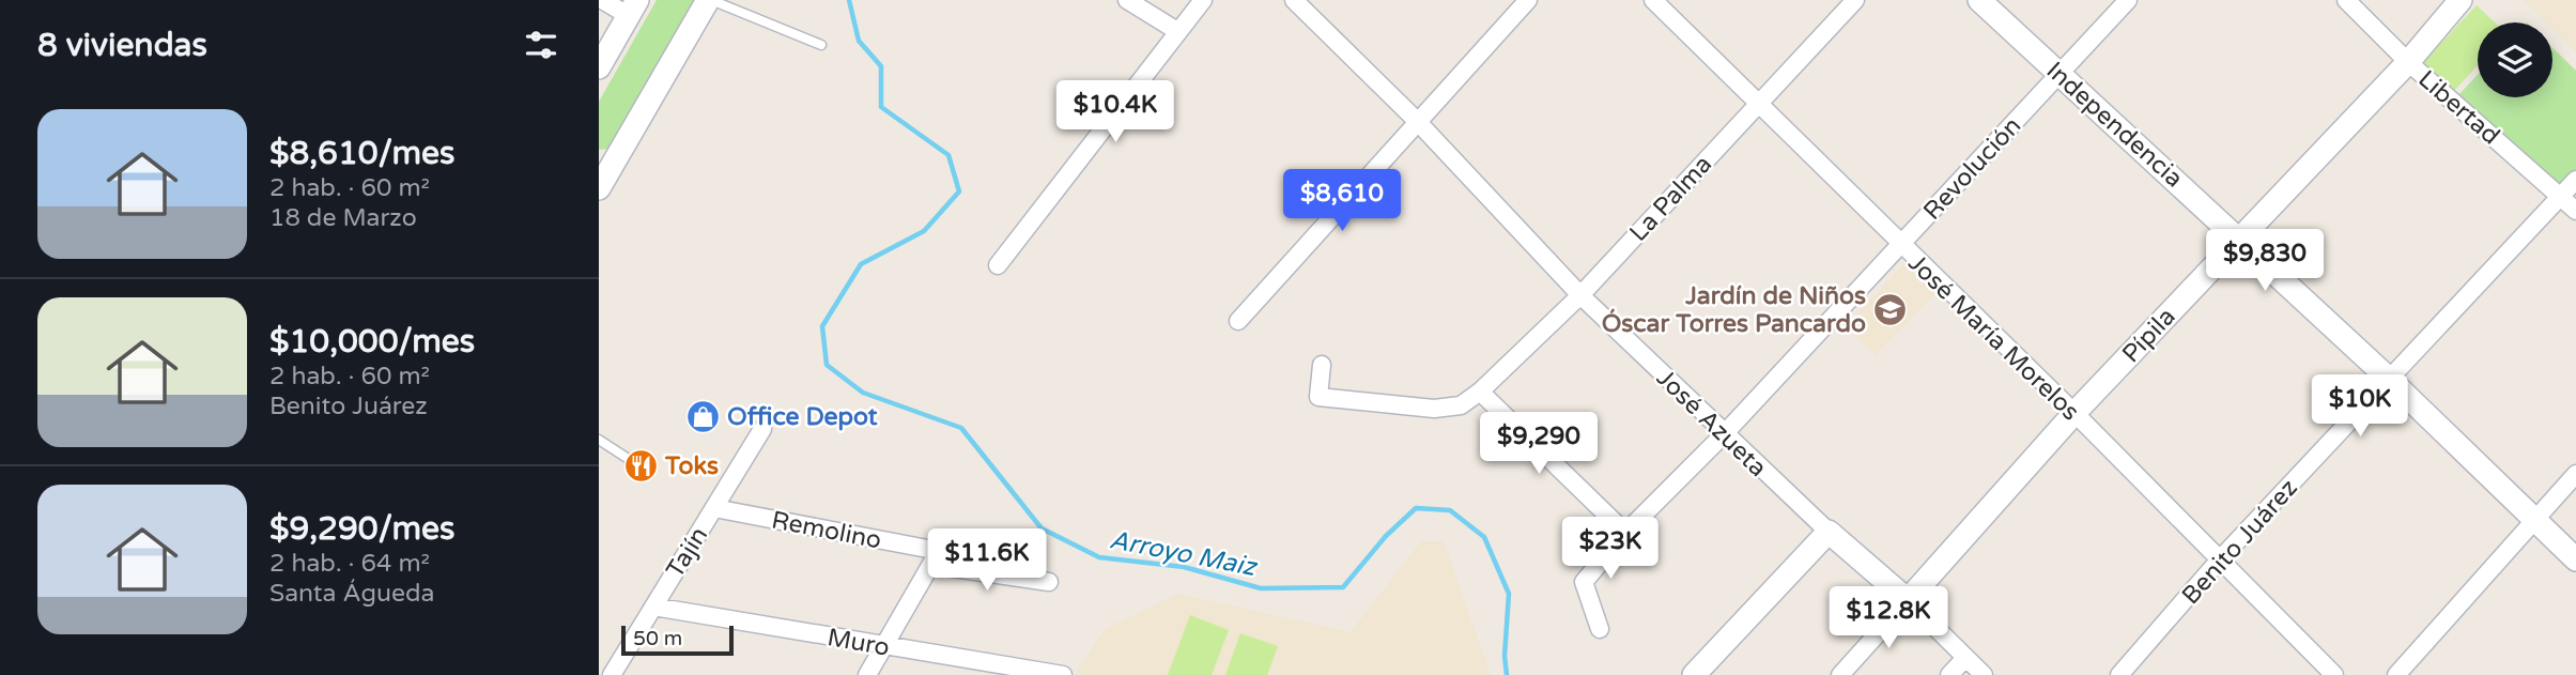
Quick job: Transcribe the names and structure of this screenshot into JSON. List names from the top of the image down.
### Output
{
  "streets": {
    "main road": ["Independencia", "Pípila", "José Azueta"],
    "street": [
      "Libertad",
      "Revolución",
      "La Palma",
      "José María Morelos",
      "Remolino",
      "Benito Juárez",
      "Tajín",
      "Muro"
    ]
  },
  "crossings": [
    ["Libertad", "Pípila"],
    ["Libertad", "Benito Juárez"],
    ["Independencia", "Revolución"],
    ["Independencia", "Pípila"],
    ["Independencia", "Benito Juárez"],
    ["Revolución", "José María Morelos"],
    ["Revolución", "José Azueta"],
    ["La Palma", "José María Morelos"],
    ["La Palma", "José Azueta"],
    ["Pípila", "José María Morelos"],
    ["Pípila", "José Azueta"],
    ["José María Morelos", "Benito Juárez"],
    ["Remolino", "Tajín"],
    ["Tajín", "Muro"]
  ],
  "water": ["Arroyo Maiz"],
  "places": {
    "school or university": ["Jardín de Niños Óscar Torres Pancardo"],
    "shop": ["Office Depot"],
    "restaurant": ["Toks"]
  },
  "scale_bar": "50 m",
  "page": {
    "heading": "8 viviendas",
    "price": [
      "$10.4K",
      "$8,610",
      "$9,830",
      "$10K",
      "$9,290",
      "$23K",
      "$11.6K",
      "$12.8K"
    ],
    "list": [
      {
        "name": "$8,610/mes",
        "note": "2 hab. · 60 m² · 18 de Marzo"
      },
      {
        "name": "$10,000/mes",
        "note": "2 hab. · 60 m² · Benito Juárez"
      },
      {
        "name": "$9,290/mes",
        "note": "2 hab. · 64 m² · Santa Águeda"
      }
    ],
    "scale": "50 m"
  }
}
